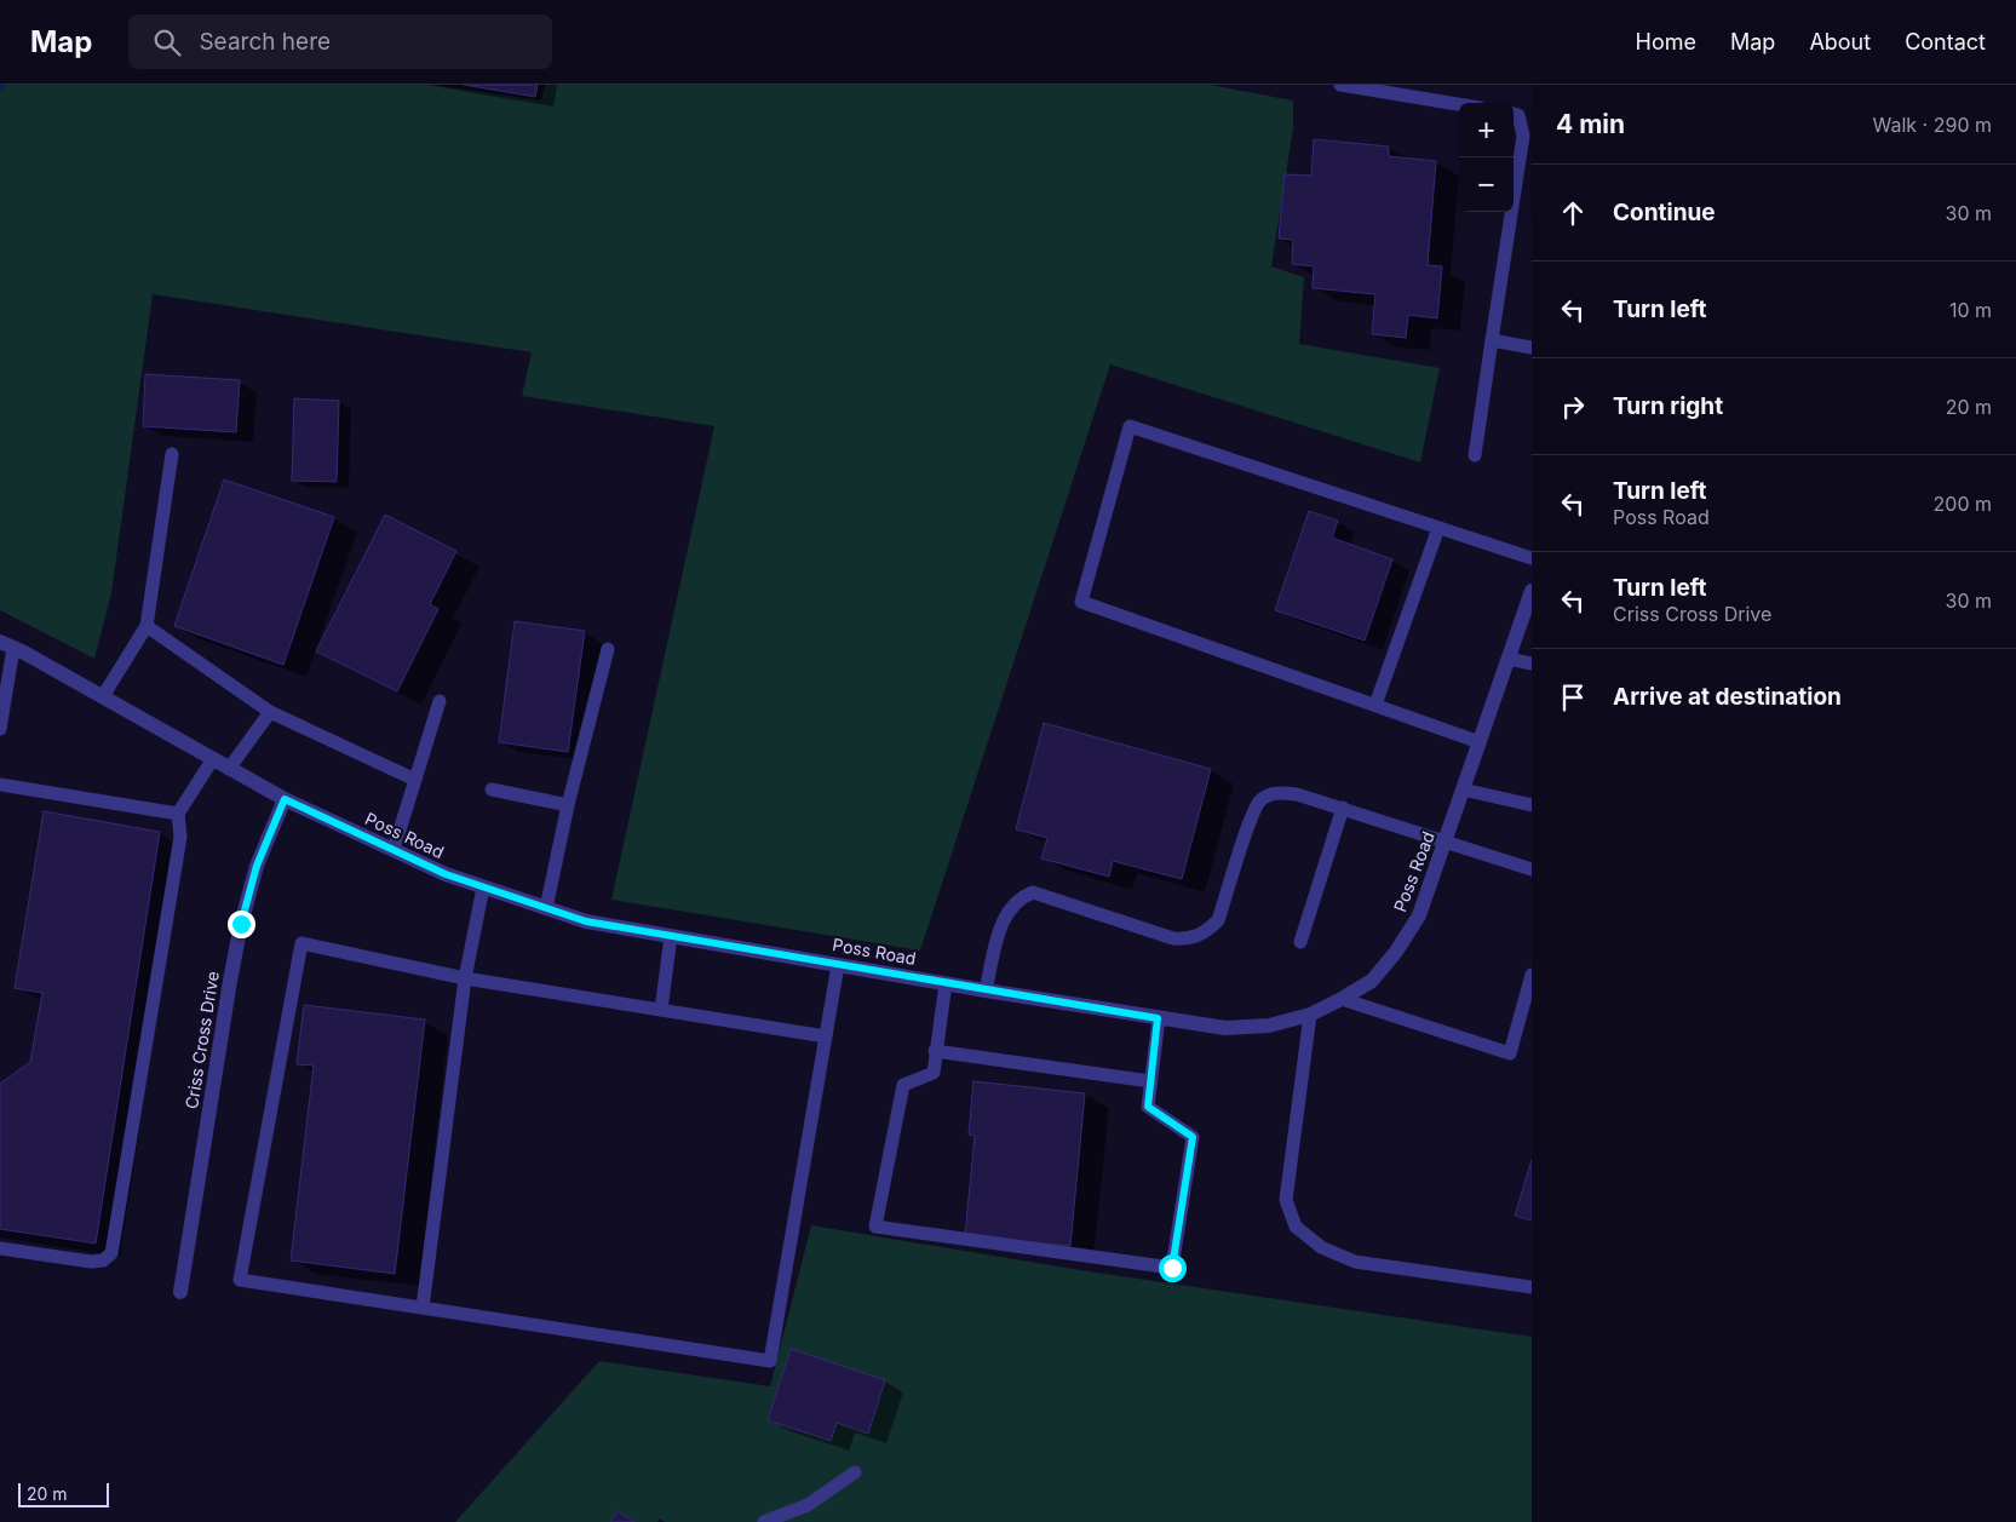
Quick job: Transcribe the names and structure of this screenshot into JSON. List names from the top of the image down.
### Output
{
  "streets": {
    "street": ["Poss Road", "Criss Cross Drive"]
  },
  "crossings": [
    ["Poss Road", "Criss Cross Drive"]
  ],
  "scale_bar": "20 m",
  "page": {
    "header": "Map",
    "search": "Search here",
    "nav": [
      "Home",
      "Map",
      "About",
      "Contact"
    ],
    "heading": ["4 min", "Walk · 290 m"],
    "map_buttons": ["+", "−"],
    "list": [
      ["Continue", "30 m"],
      ["Turn left", "10 m"],
      ["Turn right", "20 m"],
      ["Turn left", "Poss Road", "200 m"],
      ["Turn left", "Criss Cross Drive", "30 m"],
      "Arrive at destination"
    ],
    "scale": "20 m"
  }
}
